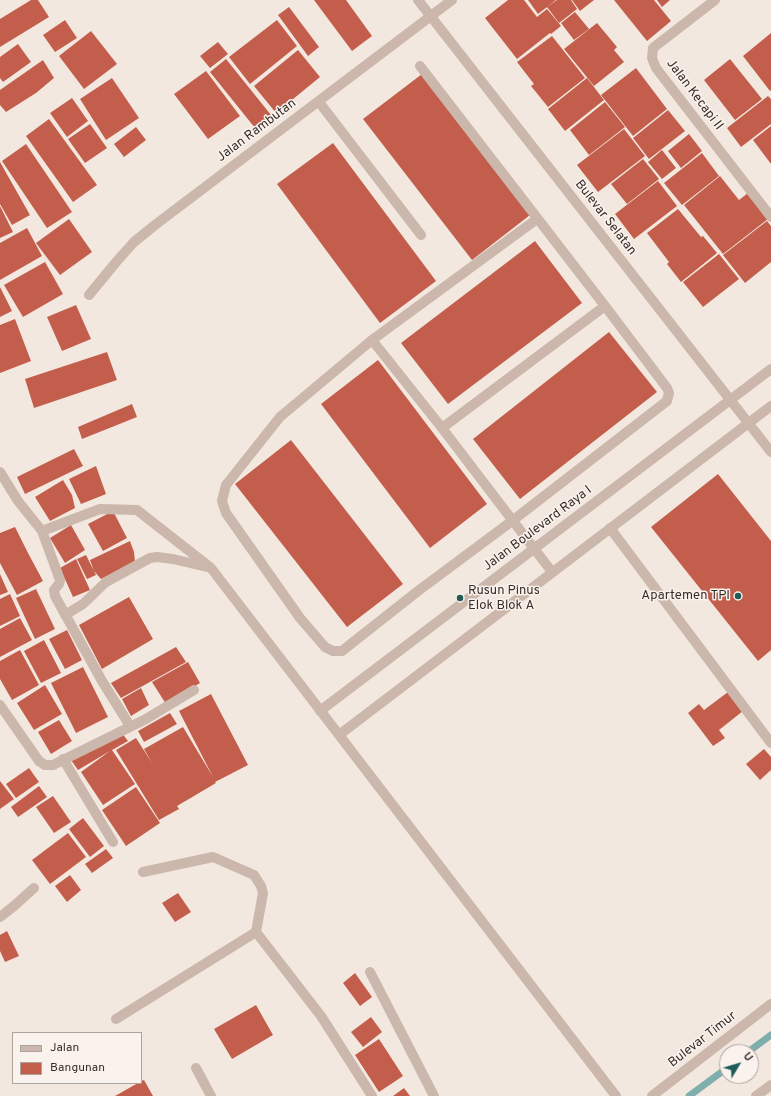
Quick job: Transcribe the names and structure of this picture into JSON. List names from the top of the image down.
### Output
{
  "streets": {
    "street": [
      "Jalan Kecapi II",
      "Jalan Rambutan",
      "Bulevar Selatan",
      "Jalan Boulevard Raya I",
      "Bulevar Timur"
    ]
  },
  "crossings": [
    ["Jalan Rambutan", "Bulevar Selatan"],
    ["Bulevar Selatan", "Jalan Boulevard Raya I"]
  ],
  "places": ["Apartemen TPI", "Rusun Pinus Elok Blok A"],
  "legend": ["Jalan", "Bangunan"],
  "north": "top right"
}
